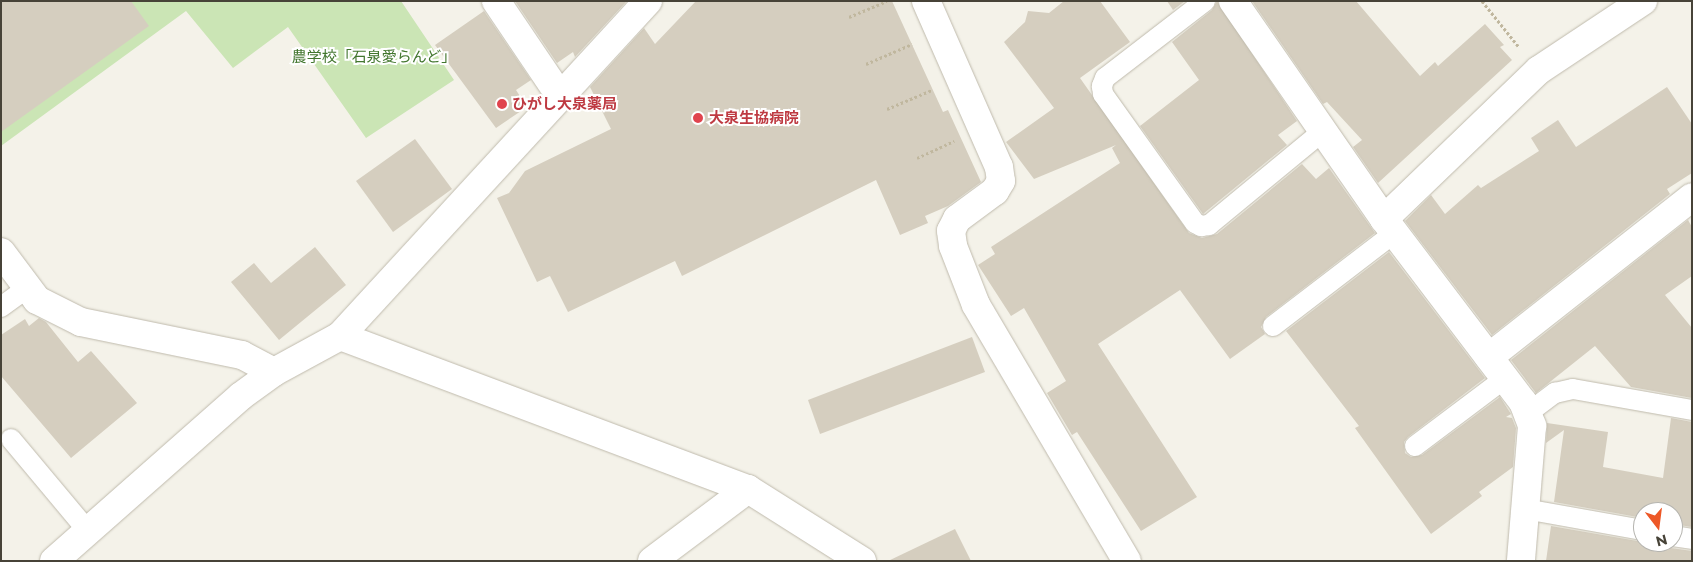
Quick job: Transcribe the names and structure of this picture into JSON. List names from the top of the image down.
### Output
{
  "parks": ["農学校「石泉愛らんど」"],
  "places": ["ひがし大泉薬局", "大泉生協病院"],
  "north": "bottom"
}
